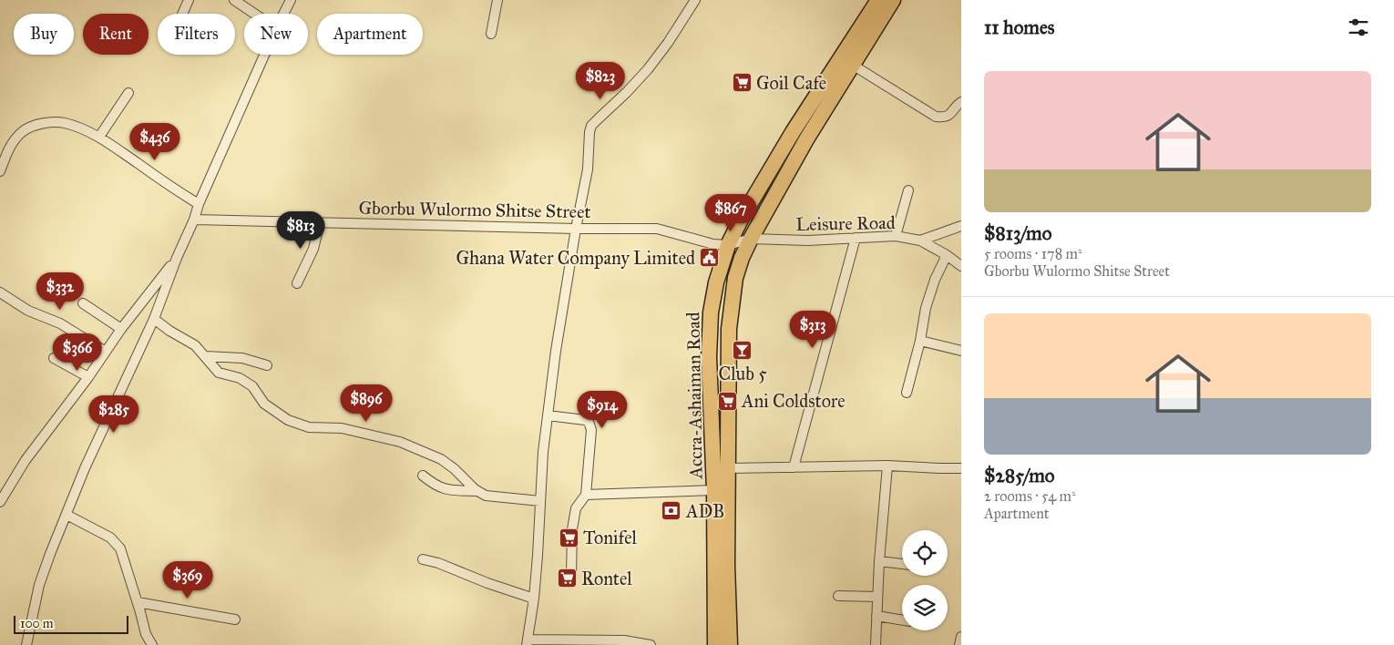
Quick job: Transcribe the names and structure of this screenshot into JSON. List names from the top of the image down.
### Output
{
  "streets": {
    "main road": ["Accra-Ashaiman Road"],
    "street": ["Gborbu Wulormo Shitse Street", "Leisure Road"]
  },
  "crossings": [
    ["Gborbu Wulormo Shitse Street", "Leisure Road"],
    ["Gborbu Wulormo Shitse Street", "Accra-Ashaiman Road"],
    ["Leisure Road", "Accra-Ashaiman Road"]
  ],
  "places": {
    "supermarket": [
      "Goil Cafe",
      "Ani Coldstore",
      "Tonifel",
      "Rontel"
    ],
    "public building": ["Ghana Water Company Limited"],
    "bar": ["Club 5"],
    "bank": ["ADB"]
  },
  "scale_bar": "100 m",
  "page": {
    "heading": "11 homes",
    "chip": [
      "Buy",
      "Rent",
      "Filters",
      "New",
      "Apartment"
    ],
    "list": [
      {
        "name": "$813/mo",
        "note": "5 rooms · 178 m² · Gborbu Wulormo Shitse Street"
      },
      {
        "name": "$285/mo",
        "note": "2 rooms · 54 m² · Apartment"
      }
    ],
    "price": [
      "$823",
      "$436",
      "$867",
      "$813",
      "$332",
      "$313",
      "$366",
      "$896",
      "$914",
      "$285",
      "$369"
    ],
    "scale": "100 m"
  }
}
